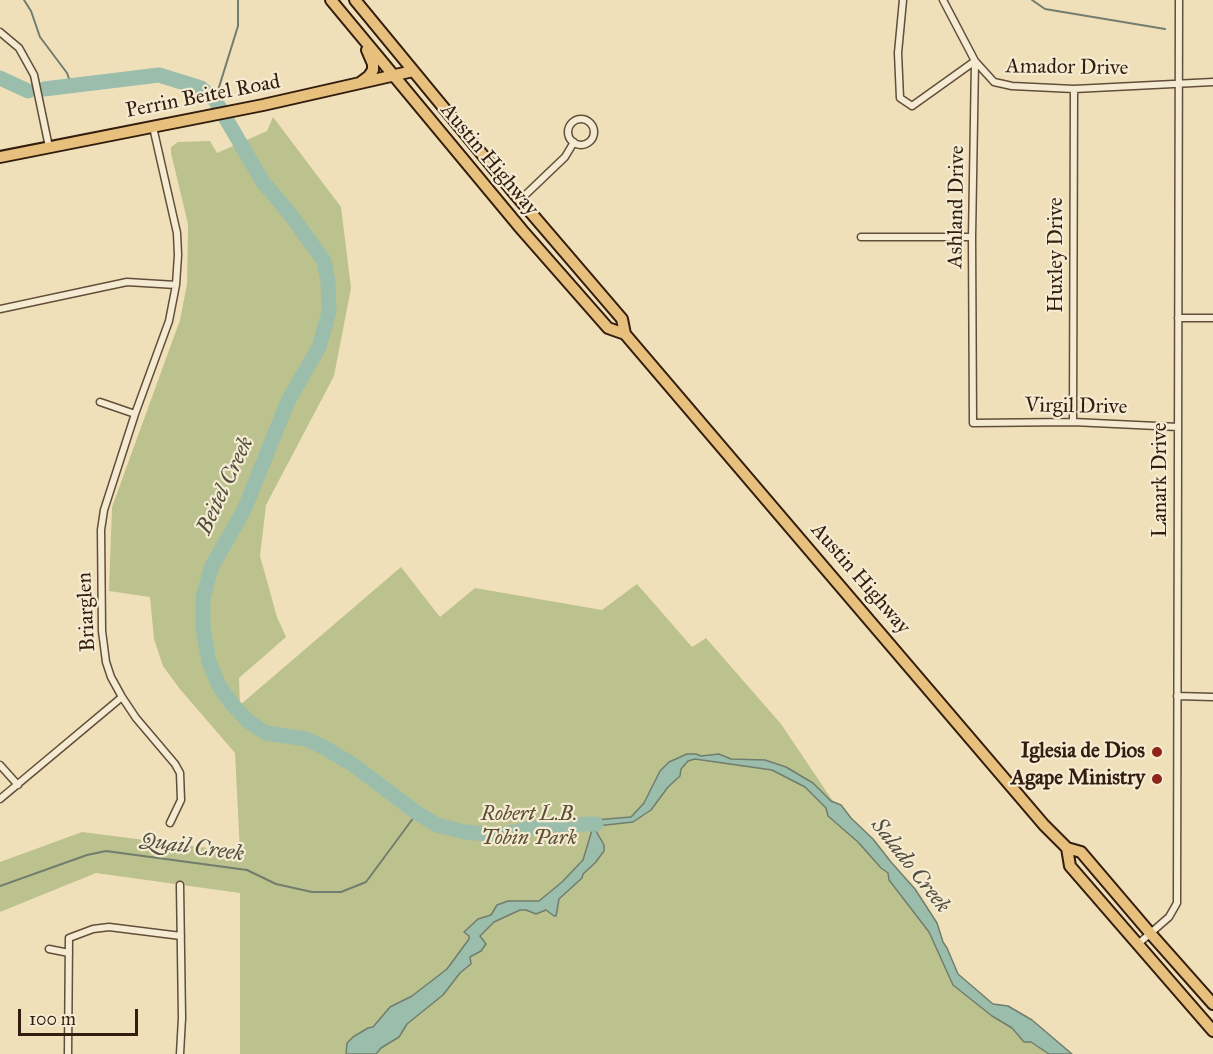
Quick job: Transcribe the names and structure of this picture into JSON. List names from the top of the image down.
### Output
{
  "streets": {
    "main road": ["Perrin Beitel Road", "Austin Highway"],
    "street": [
      "Amador Drive",
      "Ashland Drive",
      "Huxley Drive",
      "Virgil Drive",
      "Lanark Drive",
      "Briarglen"
    ]
  },
  "crossings": [
    ["Amador Drive", "Ashland Drive"],
    ["Amador Drive", "Huxley Drive"],
    ["Amador Drive", "Lanark Drive"],
    ["Perrin Beitel Road", "Austin Highway"],
    ["Perrin Beitel Road", "Briarglen"],
    ["Austin Highway", "Lanark Drive"],
    ["Ashland Drive", "Virgil Drive"],
    ["Huxley Drive", "Virgil Drive"],
    ["Virgil Drive", "Lanark Drive"]
  ],
  "water": ["Beitel Creek", "Quail Creek", "Salado Creek"],
  "parks": ["Robert L.B. Tobin Park"],
  "places": ["Iglesia de Dios", "Agape Ministry"],
  "scale_bar": "100 m"
}
